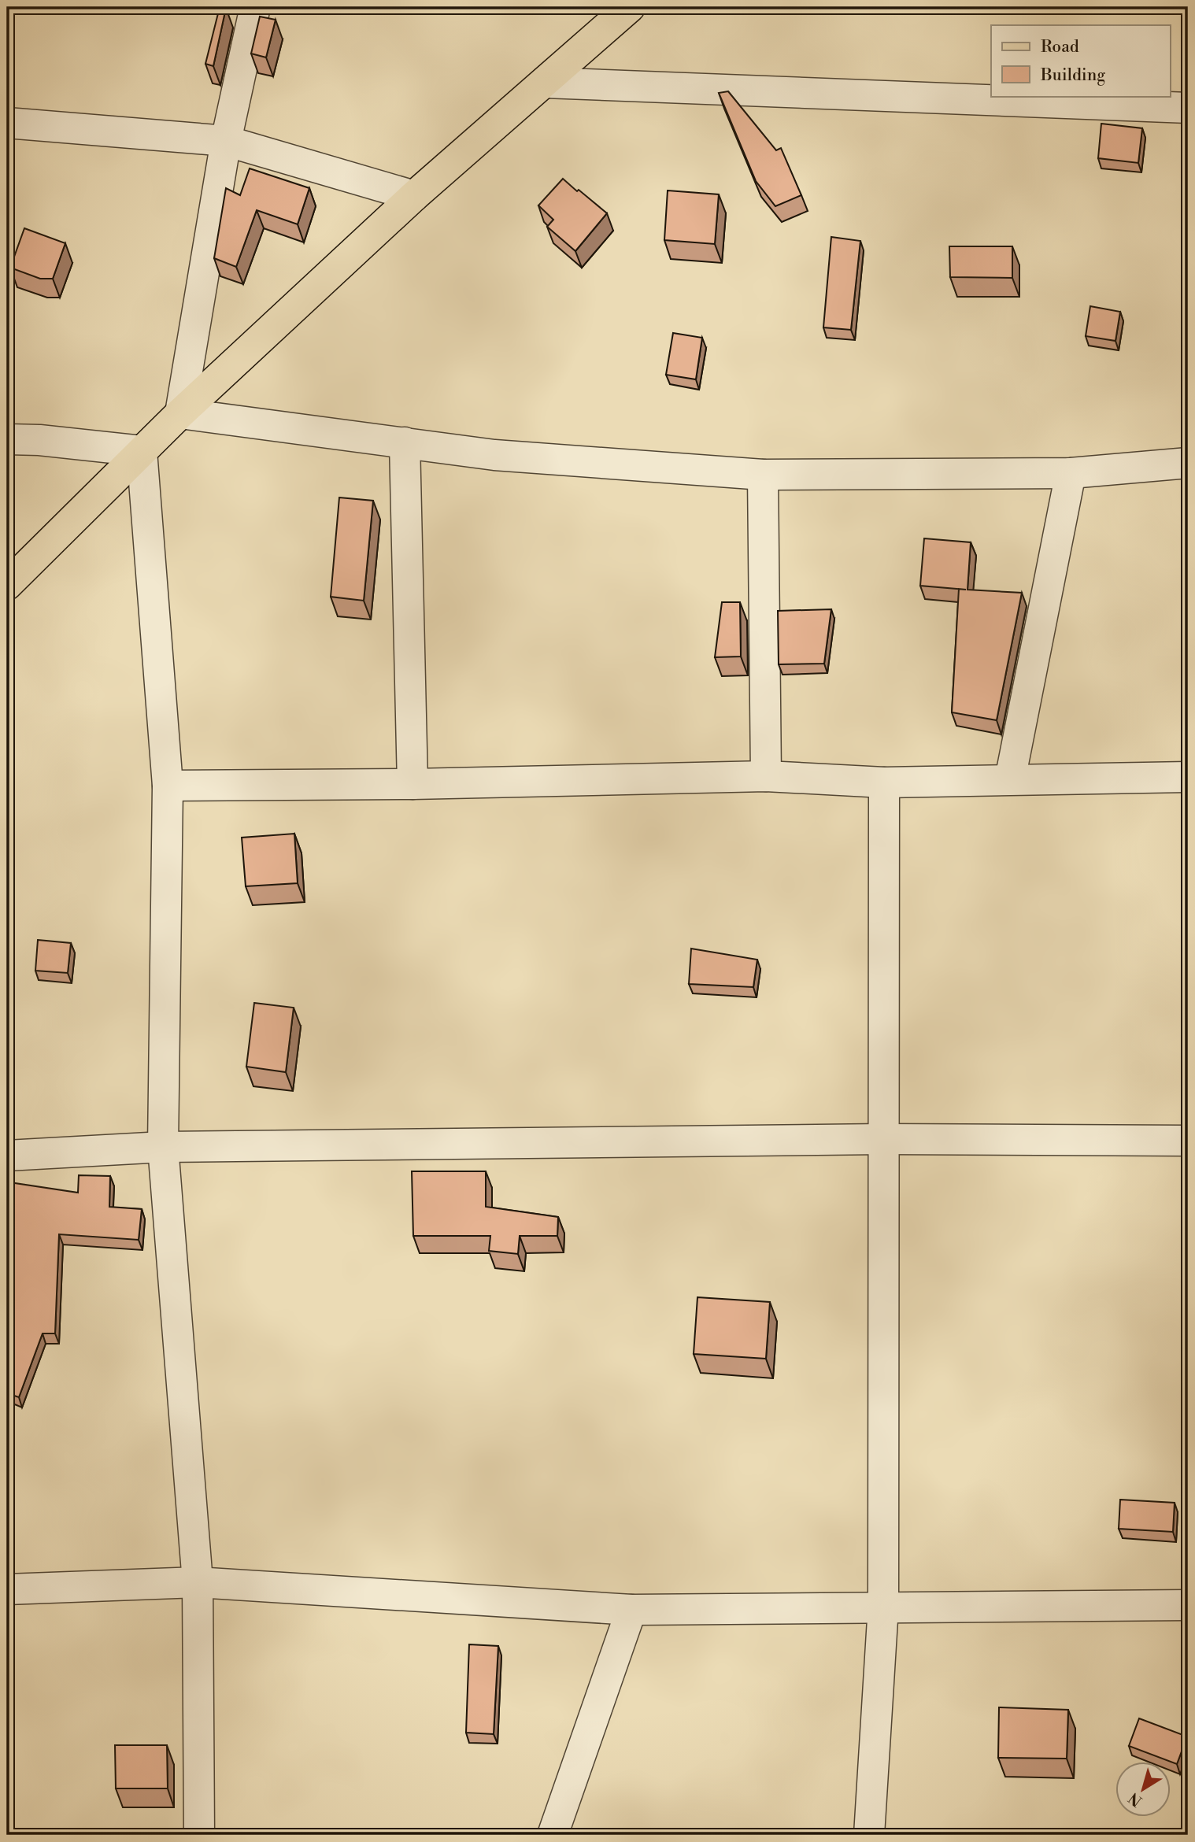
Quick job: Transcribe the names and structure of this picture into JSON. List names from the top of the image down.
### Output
{
  "legend": ["Road", "Building"],
  "north": "bottom left"
}
